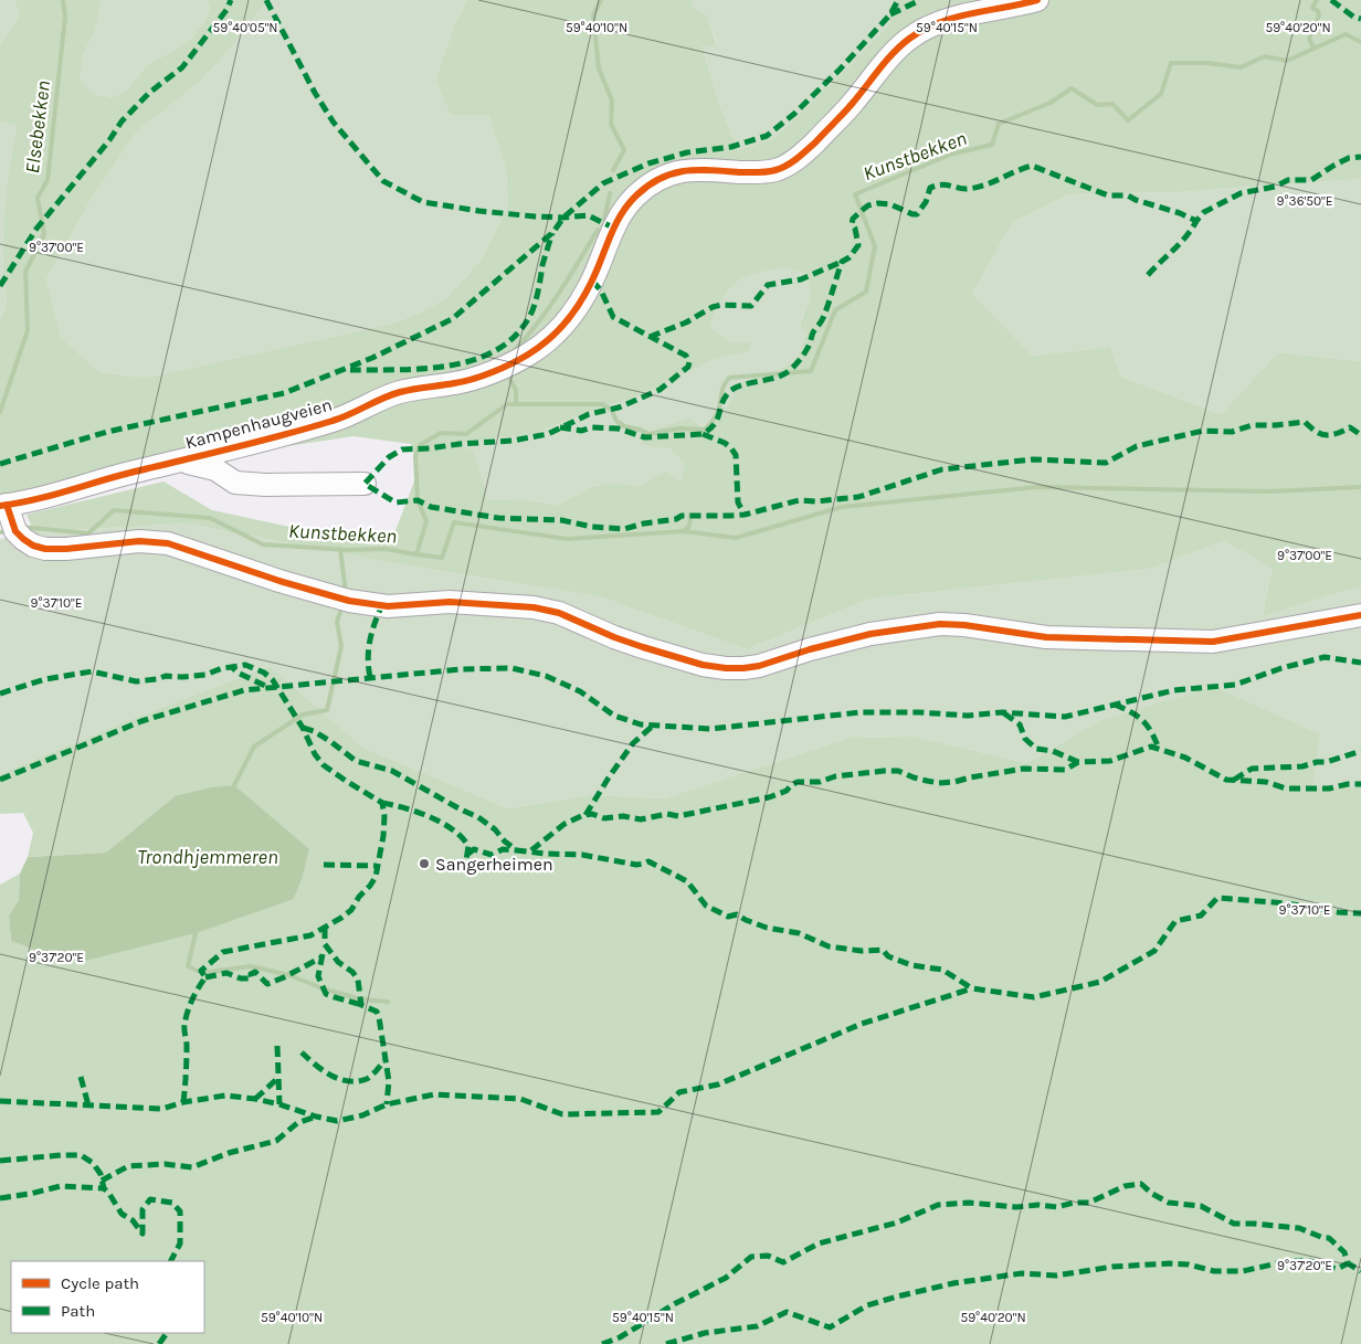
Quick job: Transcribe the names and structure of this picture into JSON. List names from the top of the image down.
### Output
{
  "streets": {
    "street": ["Kampenhaugveien"]
  },
  "water": ["Elsebekken", "Kunstbekken", "Trondhjemmeren"],
  "places": ["Sangerheimen"],
  "legend": ["Cycle path", "Path"],
  "coordinates": [
    "59°40'05\"N",
    "59°40'10\"N",
    "59°40'15\"N",
    "59°40'20\"N",
    "9°36'50\"E",
    "9°37'00\"E",
    "9°37'10\"E",
    "9°37'20\"E"
  ]
}
